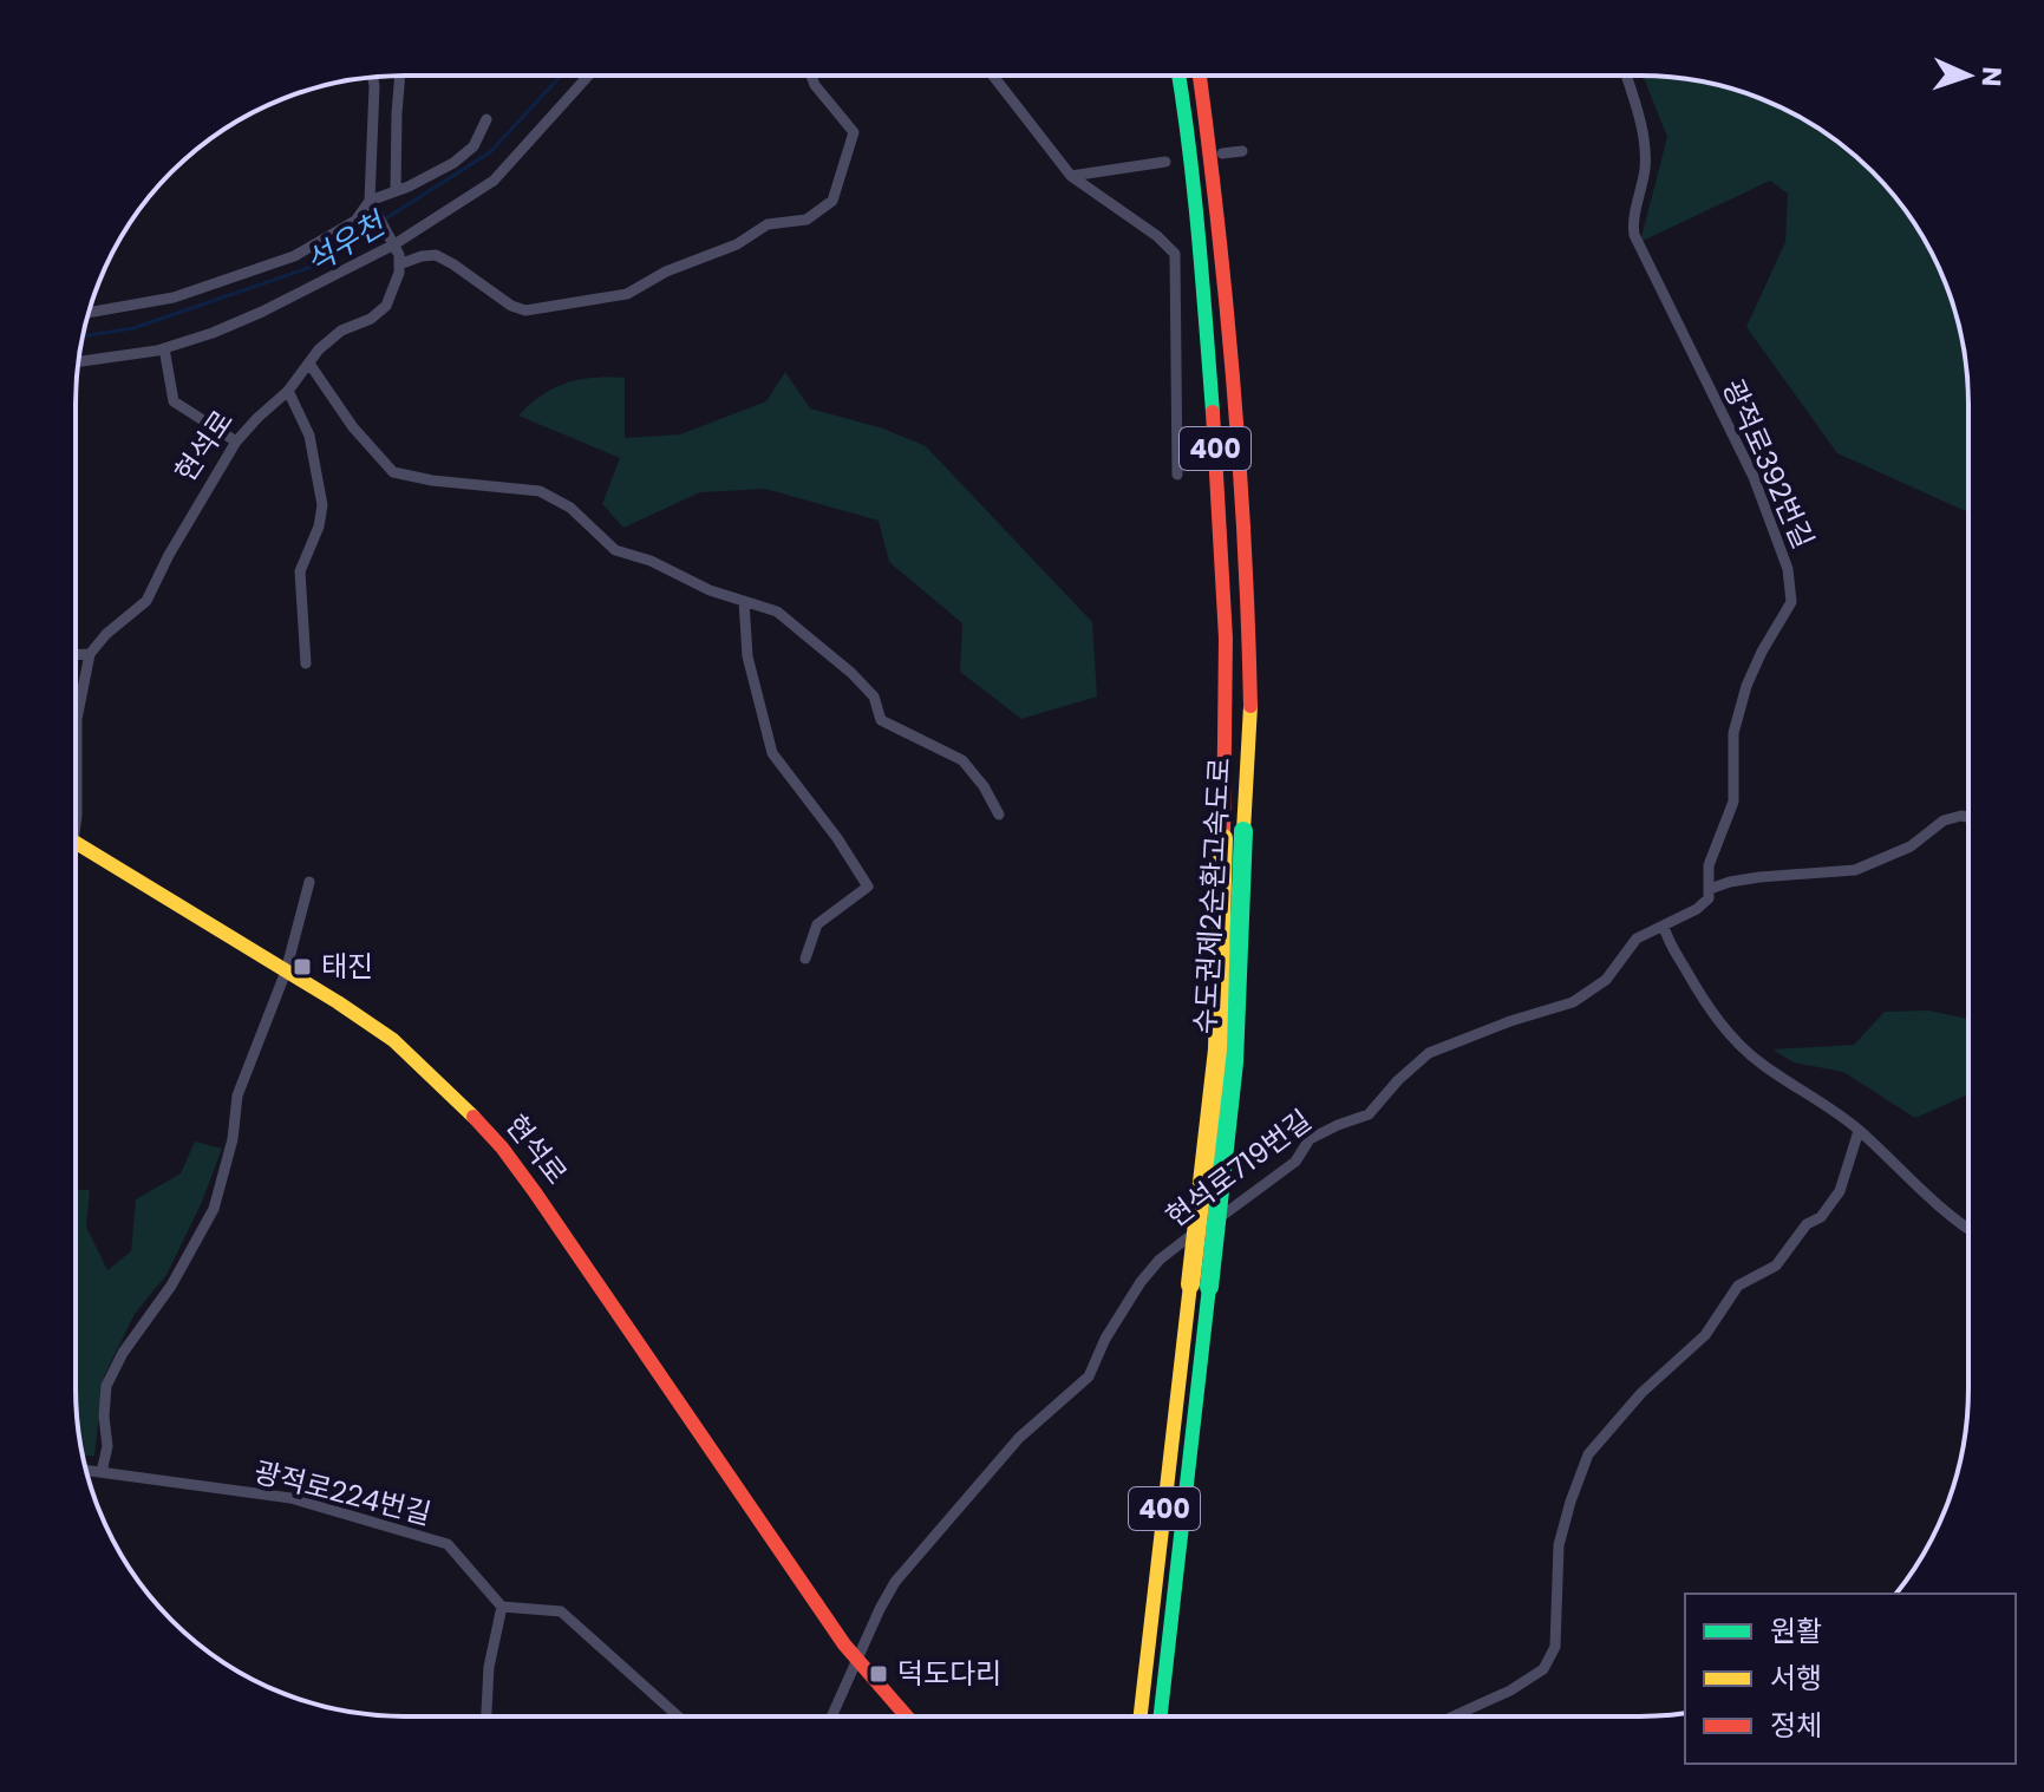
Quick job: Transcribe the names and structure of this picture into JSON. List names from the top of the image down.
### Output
{
  "streets": {
    "main road": ["현석로", "400", "수도권제2순환고속도로"],
    "street": ["광적로392번길", "현석로719번길", "광적로224번길"]
  },
  "crossings": [
    ["현석로", "현석로719번길"],
    ["광적로392번길", "현석로719번길"]
  ],
  "water": ["석우천"],
  "places": {
    "transit": ["태진", "덕도다리"]
  },
  "legend": ["원활", "서행", "정체"],
  "north": "right"
}
